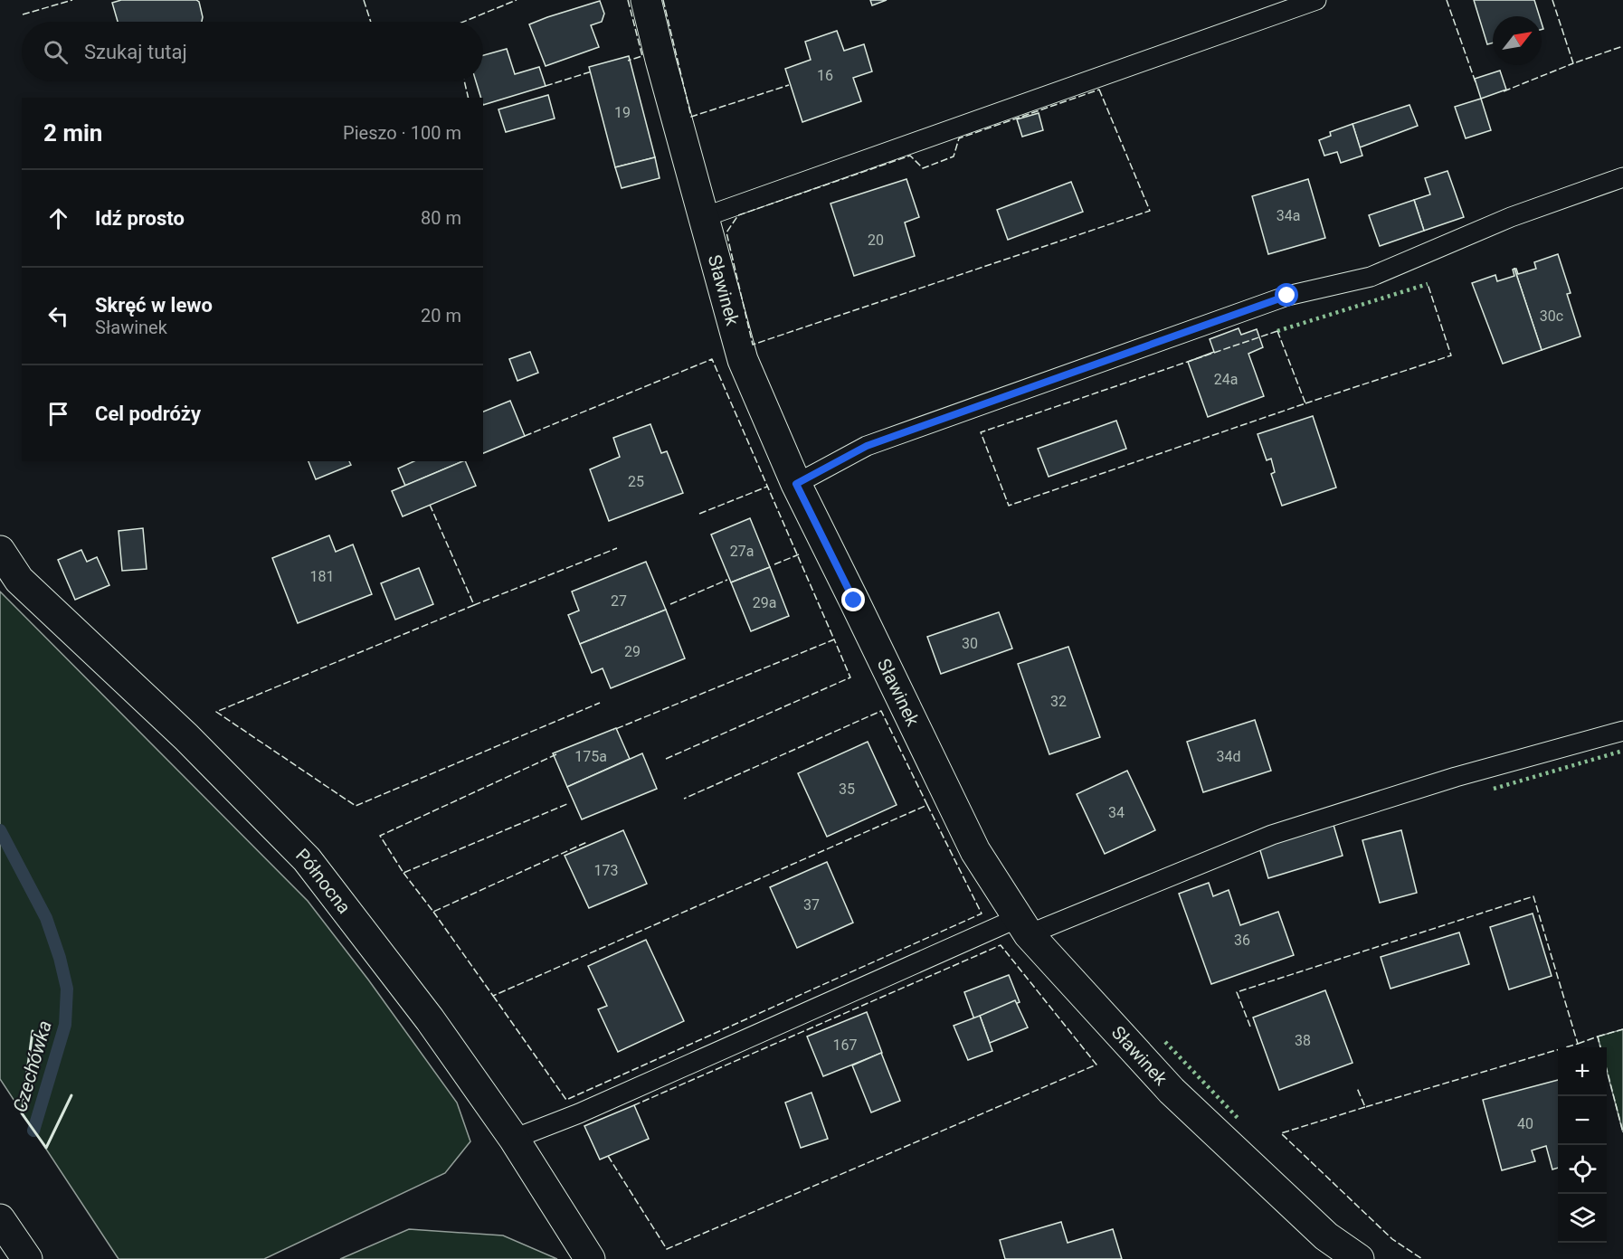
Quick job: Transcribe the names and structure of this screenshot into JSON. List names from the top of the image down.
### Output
{
  "streets": {
    "street": ["Sławinek", "Północna"]
  },
  "water": ["Czechówka"],
  "house_numbers": [
    "16",
    "19",
    "34a",
    "20",
    "30c",
    "24a",
    "25",
    "27a",
    "181",
    "27",
    "29a",
    "30",
    "29",
    "32",
    "175a",
    "34d",
    "35",
    "34",
    "173",
    "37",
    "36",
    "38",
    "167",
    "40"
  ],
  "north": "top right",
  "page": {
    "search": "Szukaj tutaj",
    "heading": ["2 min", "Pieszo · 100 m"],
    "list": [
      ["Idź prosto", "80 m"],
      ["Skręć w lewo", "Sławinek", "20 m"],
      "Cel podróży"
    ],
    "map_buttons": ["+", "−"]
  }
}
